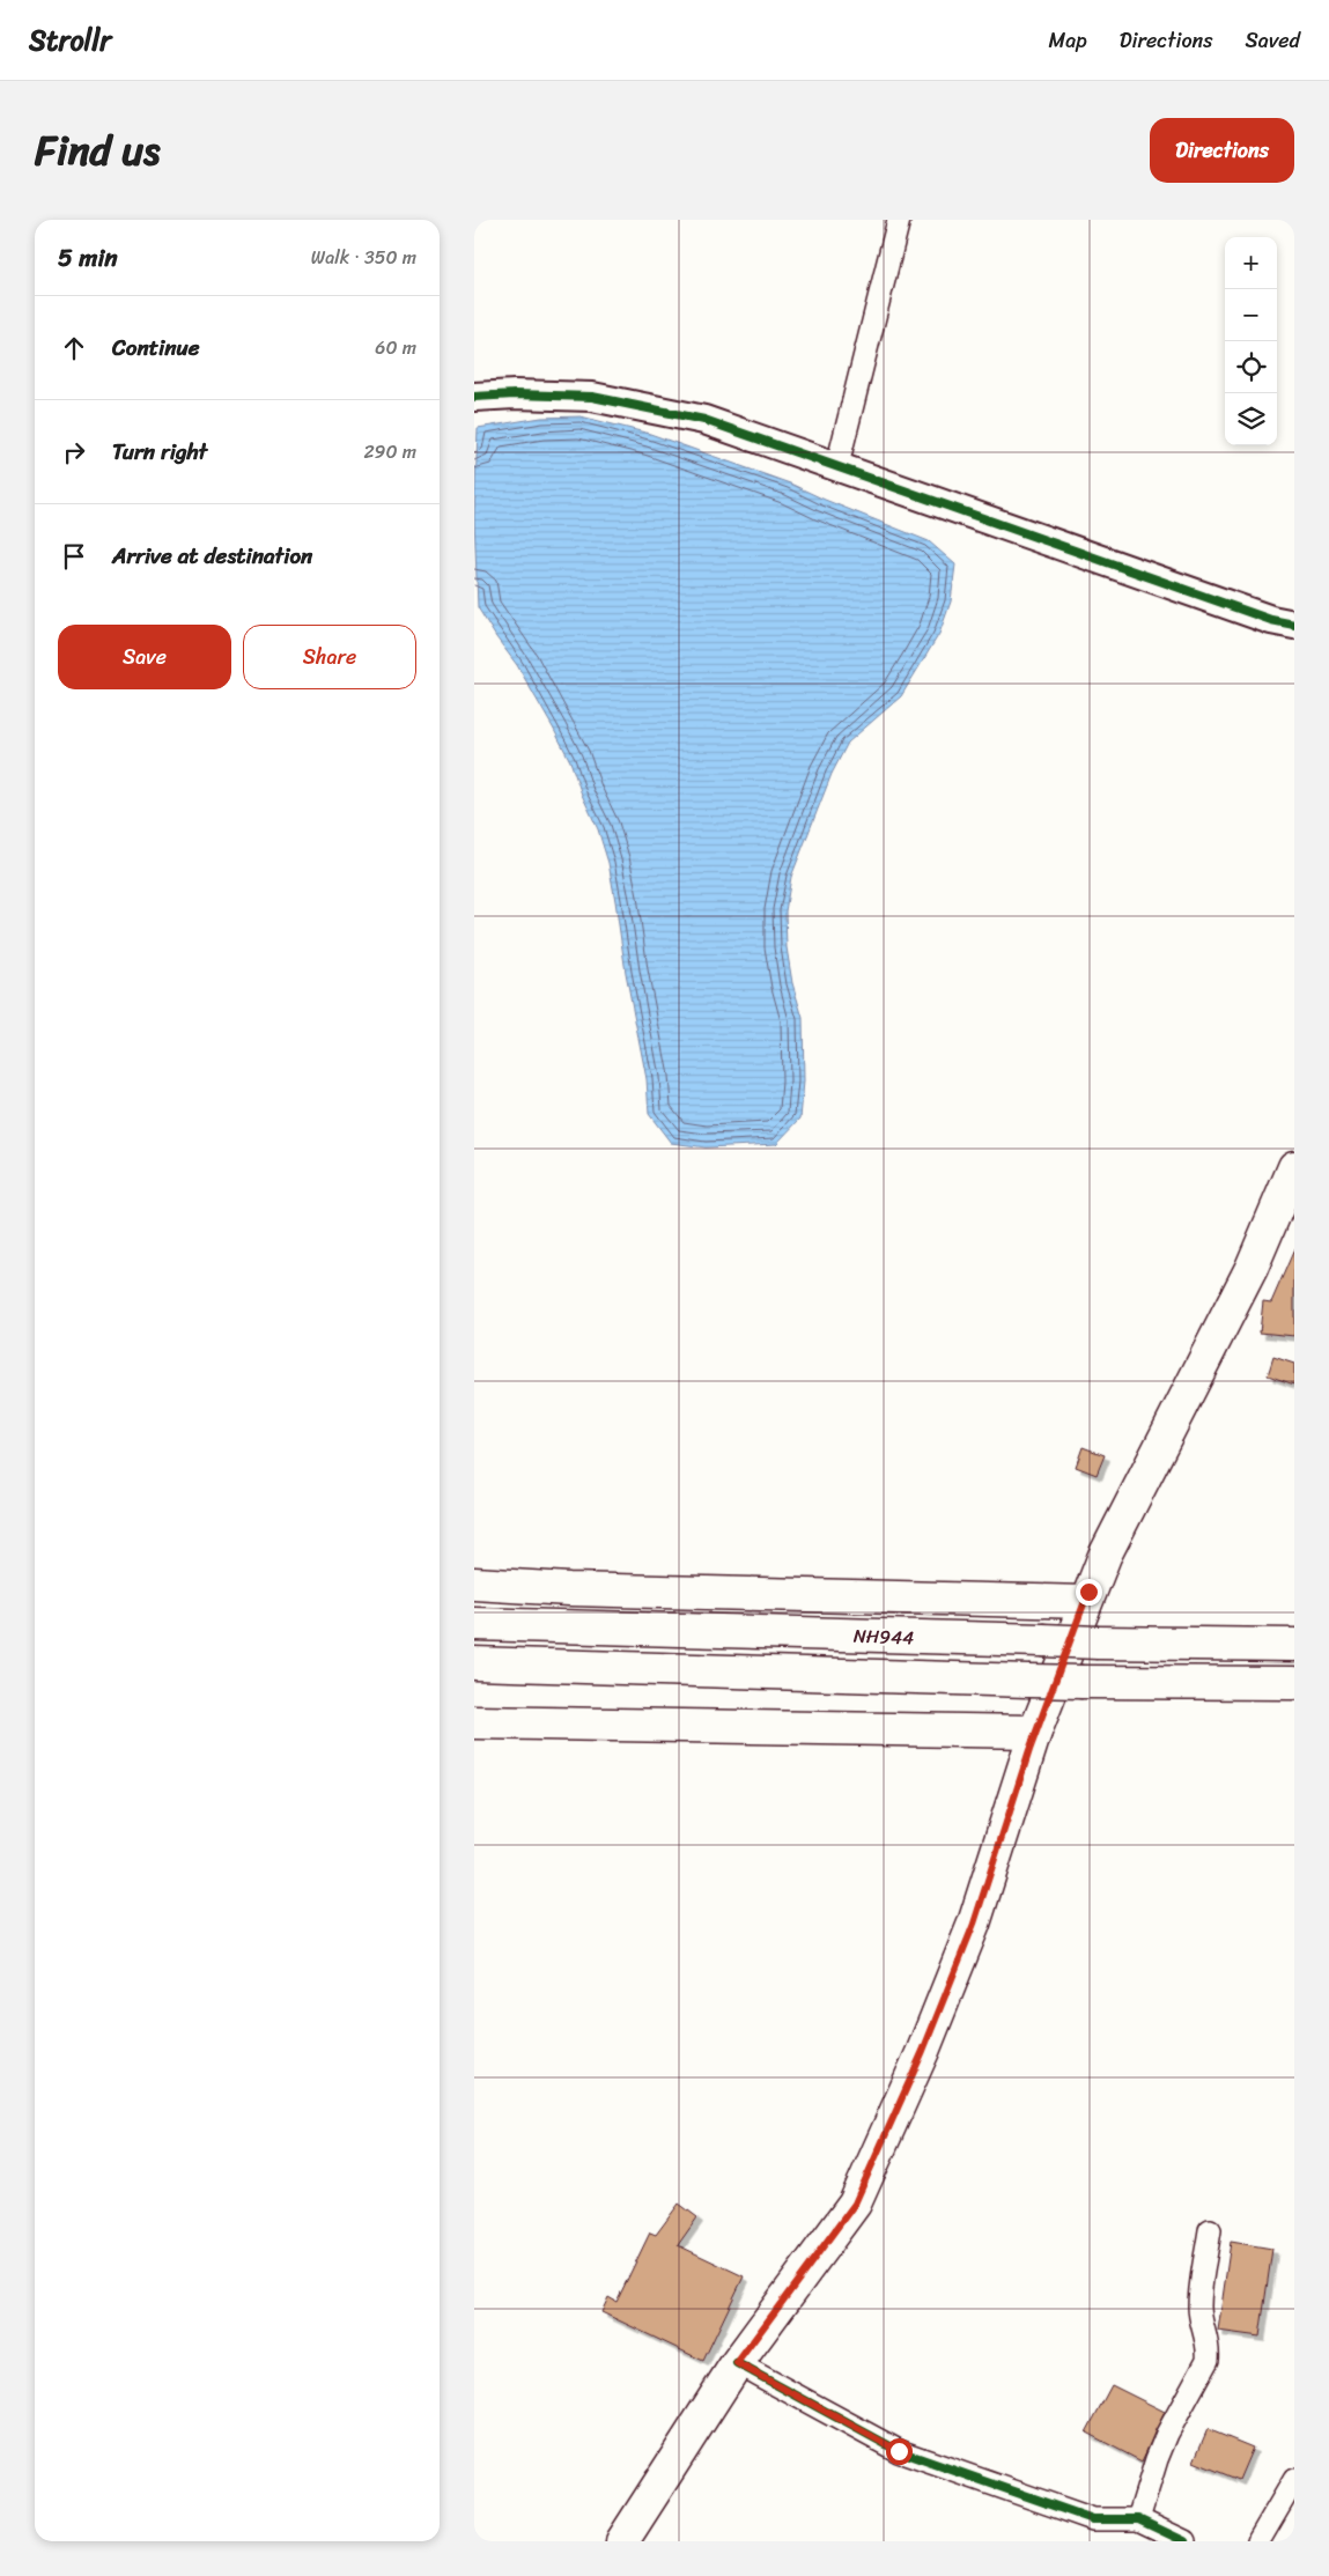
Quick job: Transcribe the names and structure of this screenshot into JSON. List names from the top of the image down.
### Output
{
  "streets": {
    "main road": ["NH944"]
  },
  "page": {
    "header": "Strollr",
    "nav": ["Map", "Directions", "Saved"],
    "title": "Find us",
    "buttons": [
      "Directions",
      ["Save", "Share"]
    ],
    "heading": ["5 min", "Walk · 350 m"],
    "map_buttons": ["+", "−"],
    "list": [
      ["Continue", "60 m"],
      ["Turn right", "290 m"],
      "Arrive at destination"
    ]
  }
}
